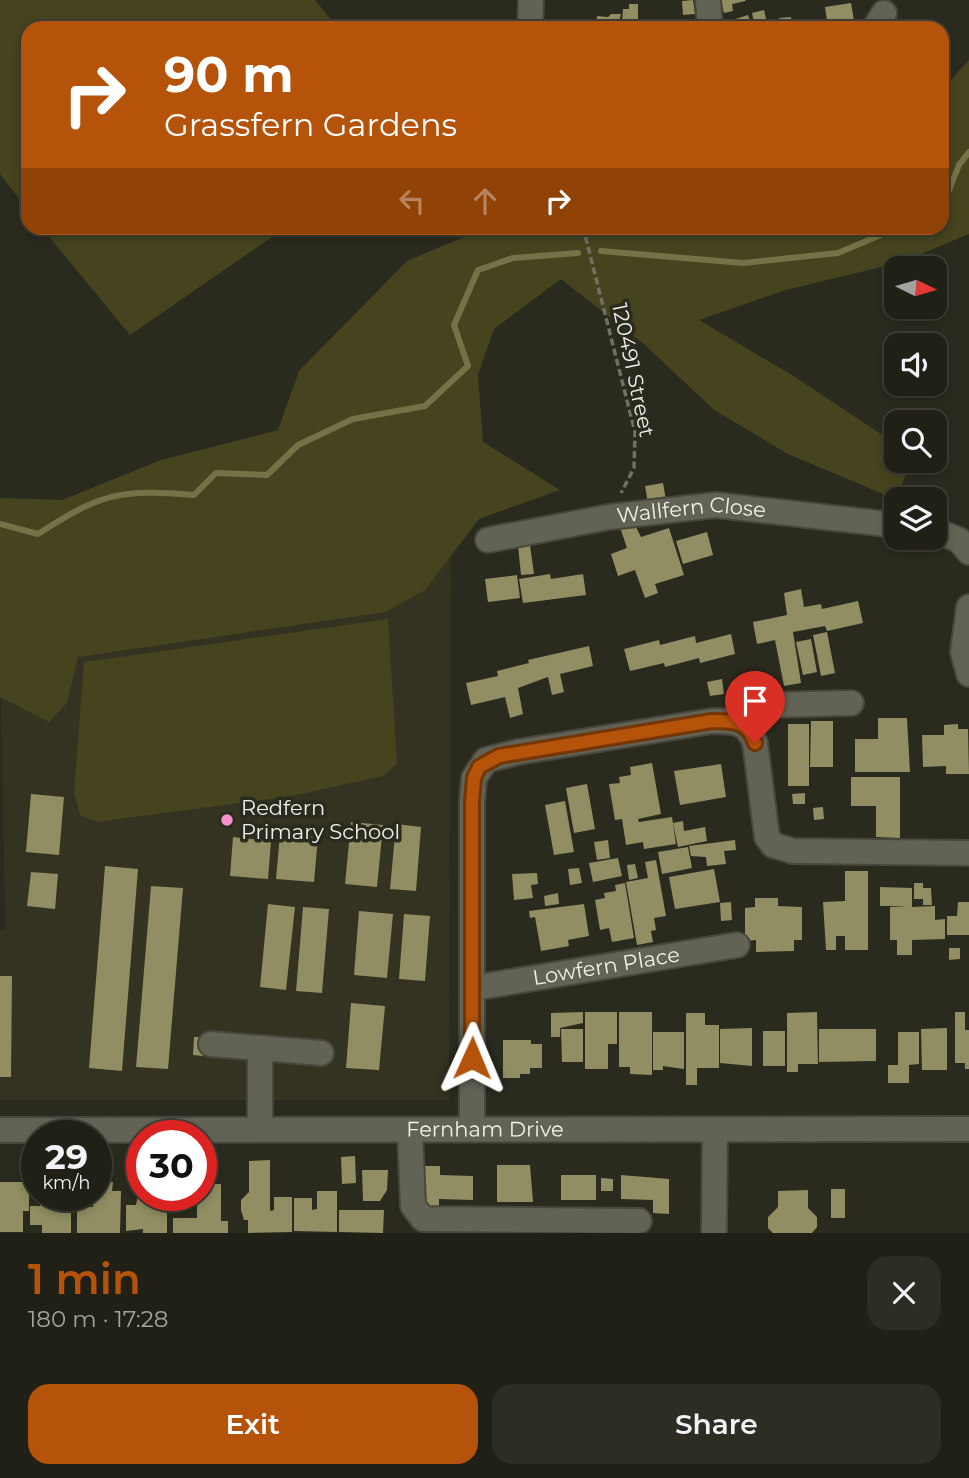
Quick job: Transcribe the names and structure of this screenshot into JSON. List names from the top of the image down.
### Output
{
  "streets": {
    "street": ["Wallfern Close", "Lowfern Place", "Fernham Drive"],
    "path": ["120491 Street"]
  },
  "crossings": [
    ["120491 Street", "Wallfern Close"]
  ],
  "places": ["Redfern Primary School"],
  "north": "right",
  "page": {
    "turn": ["90 m", "Grassfern Gardens"],
    "speed": "29 km/h",
    "limit": "30",
    "heading": ["1 min", "180 m · 17:28"],
    "buttons": ["Exit", "Share"]
  }
}
